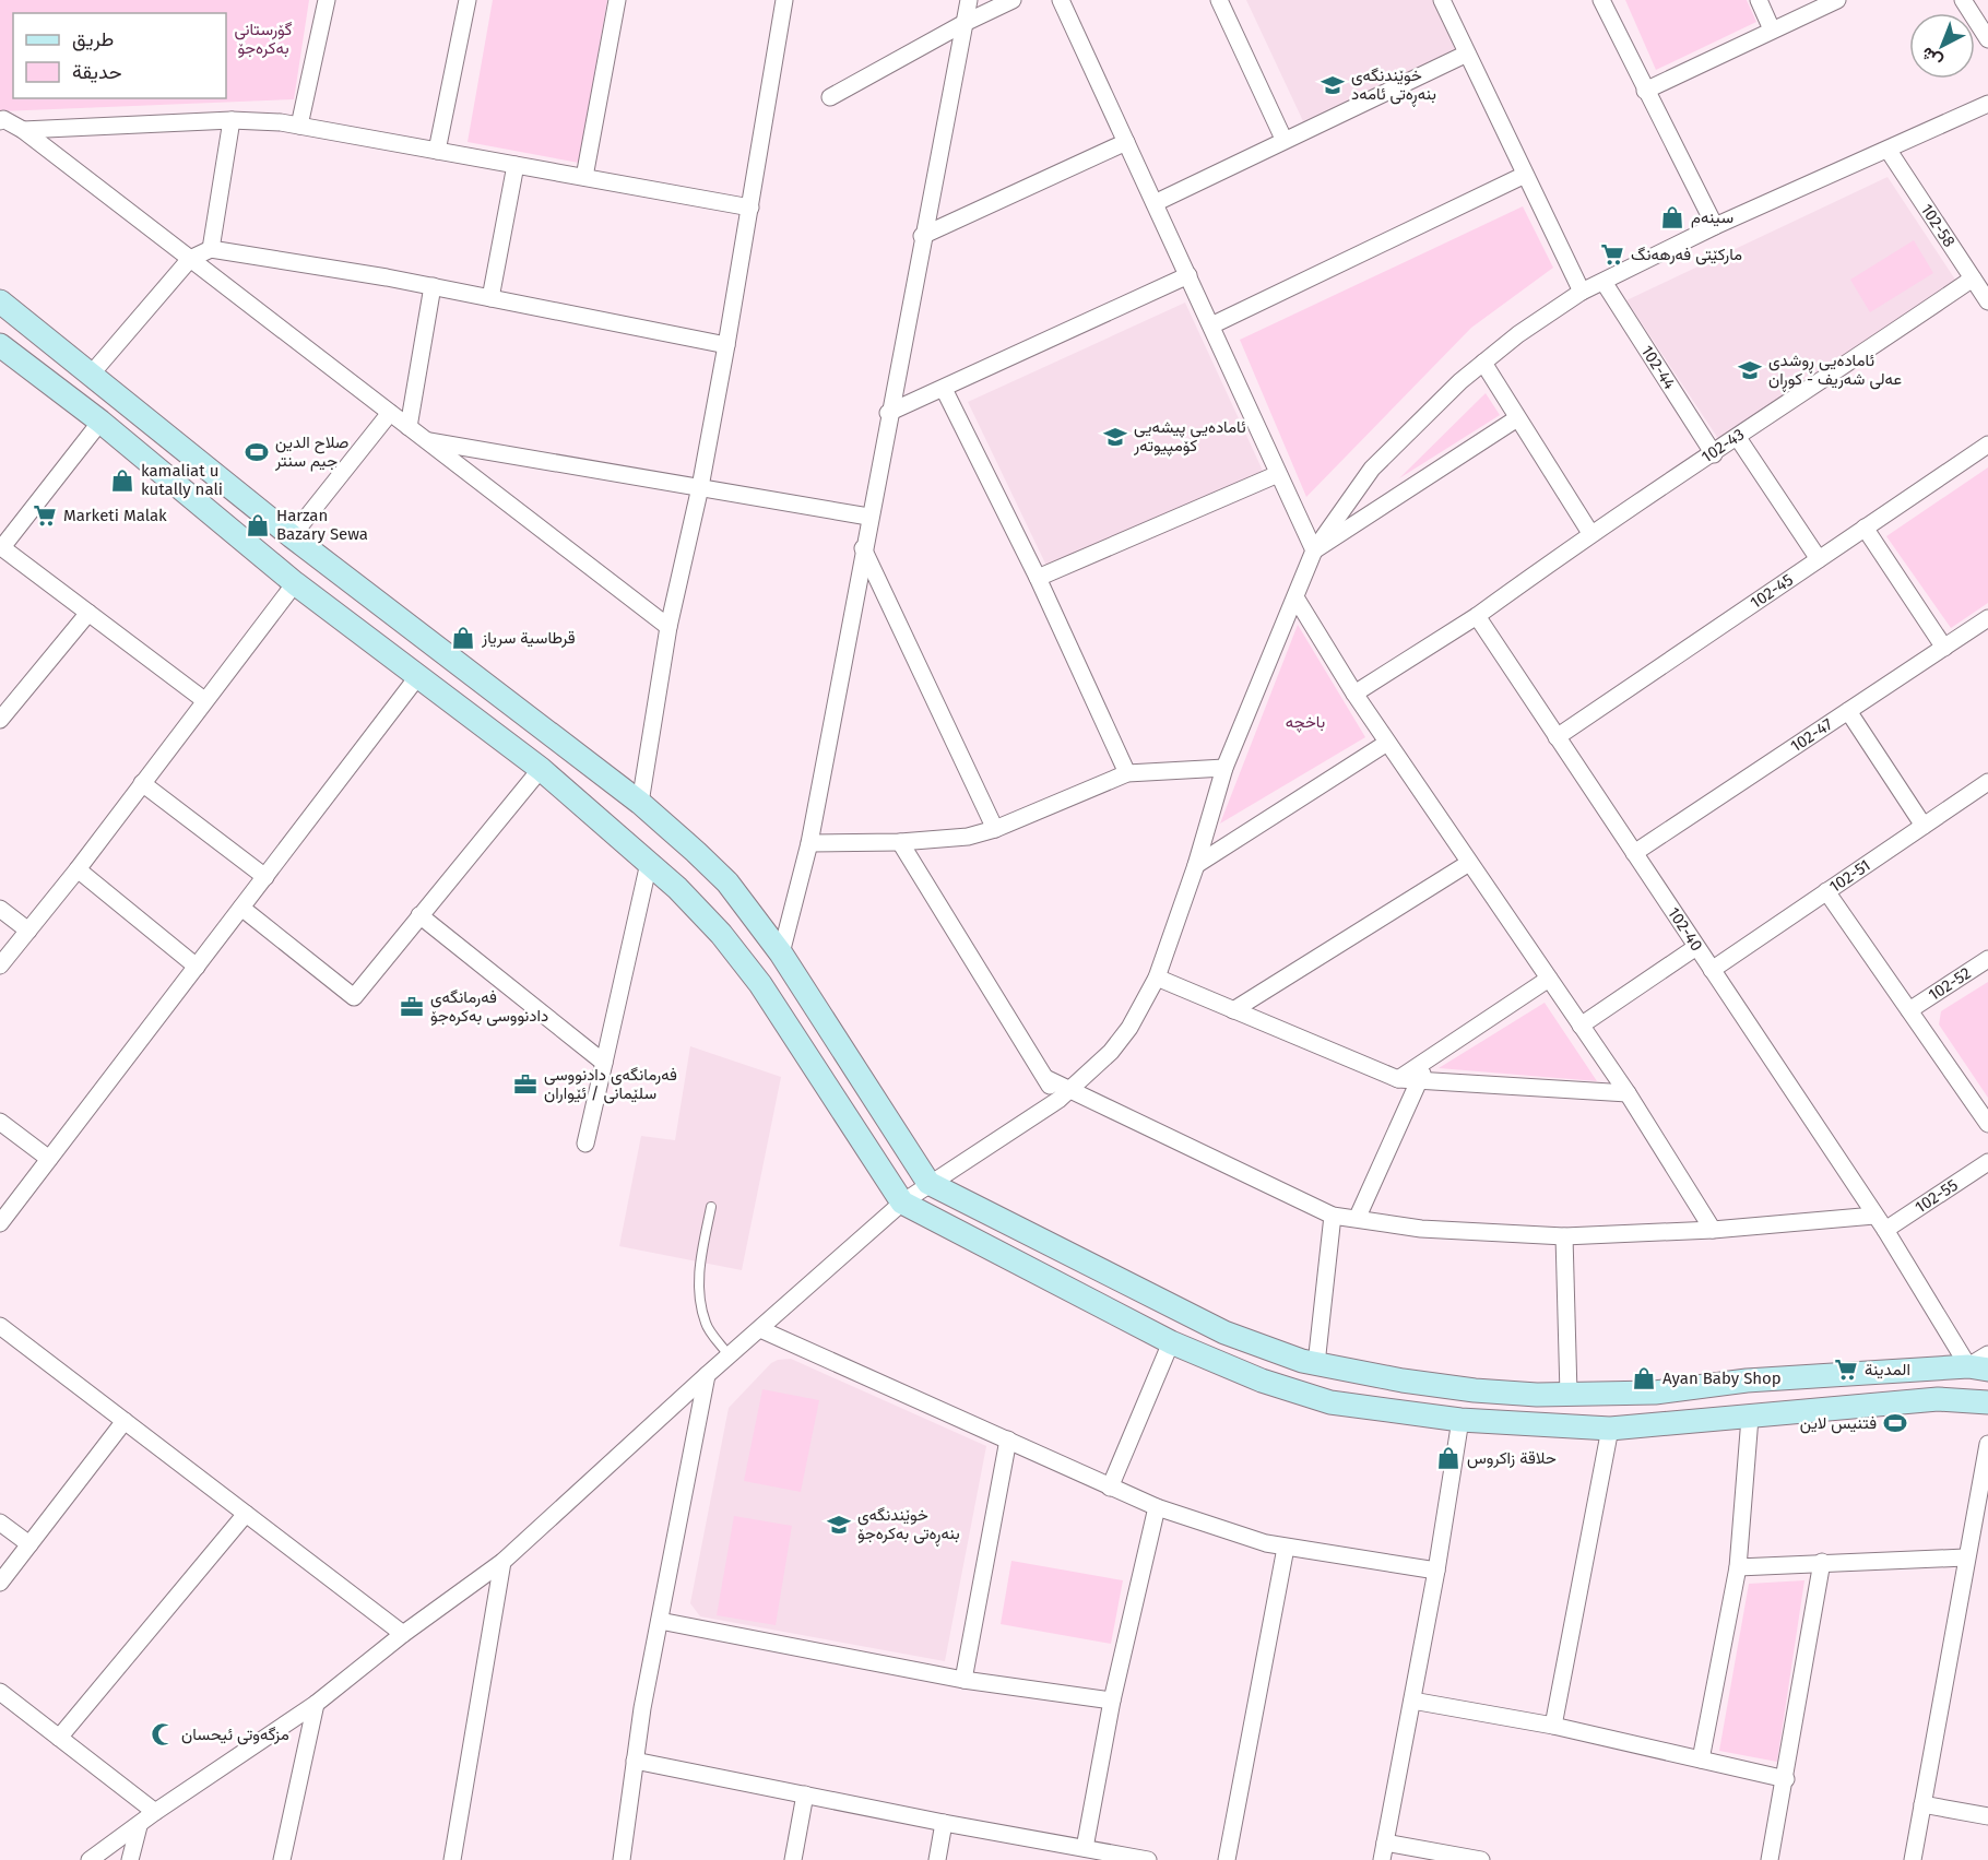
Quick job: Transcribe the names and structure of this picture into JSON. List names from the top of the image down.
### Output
{
  "streets": {
    "street": [
      "102-58",
      "102-44",
      "102-43",
      "102-45",
      "102-47",
      "102-51",
      "102-40",
      "102-52",
      "102-55"
    ]
  },
  "crossings": [
    ["102-58", "102-43"],
    ["102-44", "102-43"],
    ["102-43", "102-40"],
    ["102-45", "102-40"],
    ["102-47", "102-40"],
    ["102-51", "102-40"],
    ["102-40", "102-55"]
  ],
  "parks": ["گۆڕستانی بەکرەجۆ", "باخچە"],
  "places": {
    "school or university": [
      "خوێندنگەی بنەڕەتی ئامەد",
      "ئامادەیی ڕوشدی عەلی شەریف - کوڕان",
      "ئامادەیی پیشەیی کۆمپیوتەر",
      "خوێندنگەی بنەڕەتی بەکرەجۆ"
    ],
    "shop": [
      "سینەم",
      "kamaliat u kutally nali",
      "Harzan Bazary Sewa",
      "قرطاسية سرياز",
      "Ayan Baby Shop",
      "حلاقة زاکروس"
    ],
    "supermarket": ["مارکێتی فەرهەنگ", "Marketi Malak", "المدينة"],
    "sports": ["صلاح الدين جيم سنتر", "فتنيس لاين"],
    "office": ["فەرمانگەی دادنووسی بەکرەجۆ", "فەرمانگەی دادنووسی سلێمانی / ئێواران"],
    "mosque": ["مزگەوتی ئیحسان"]
  },
  "legend": ["طريق", "حديقة"],
  "north": "bottom left"
}
